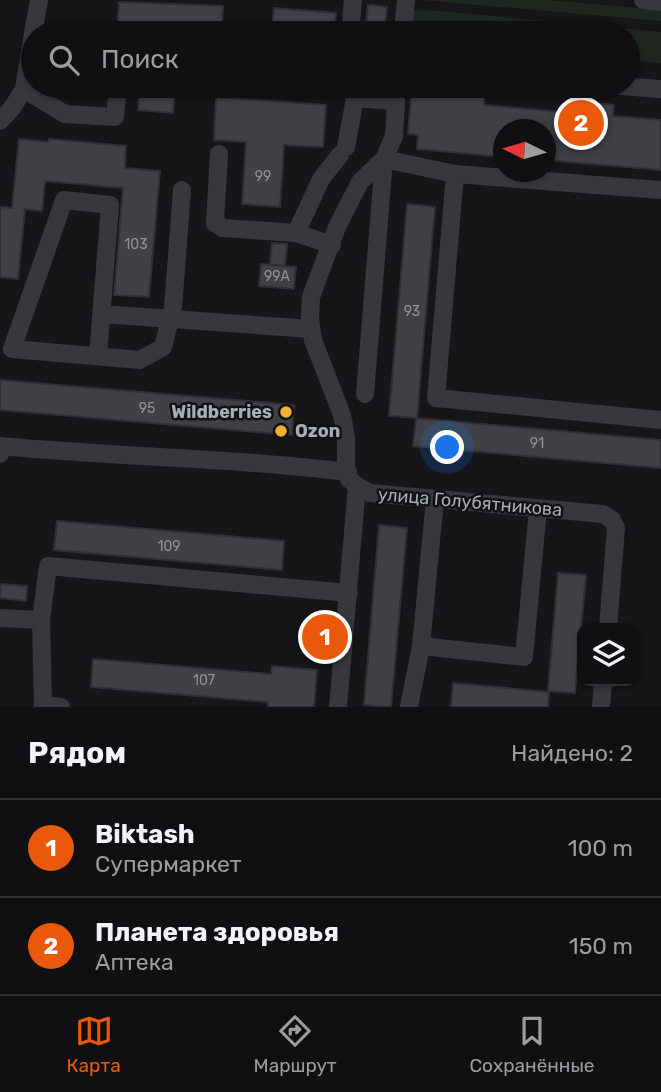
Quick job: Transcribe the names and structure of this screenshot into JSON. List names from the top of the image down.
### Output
{
  "streets": {
    "street": ["улица Голубятникова"]
  },
  "places": ["Wildberries", "Ozon"],
  "house_numbers": [
    "99",
    "103",
    "99А",
    "93",
    "95",
    "91",
    "109",
    "107"
  ],
  "north": "left",
  "page": {
    "search": "Поиск",
    "pins": ["2", "1"],
    "heading": ["Рядом", "Найдено: 2"],
    "list": [
      {
        "mark": "1",
        "name": "Biktash",
        "note": "Супермаркет",
        "value": "100 m"
      },
      {
        "mark": "2",
        "name": "Планета здоровья",
        "note": "Аптека",
        "value": "150 m"
      }
    ],
    "nav": ["Карта", "Маршрут", "Сохранённые"]
  }
}
